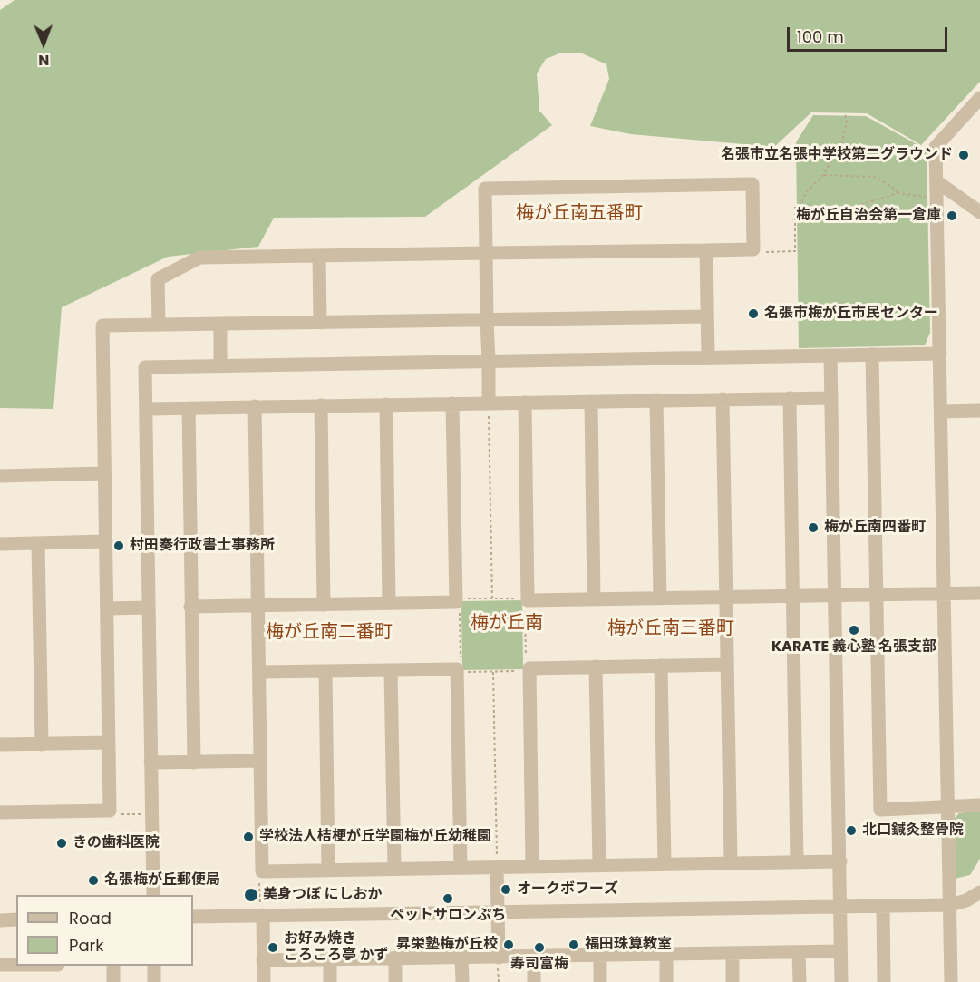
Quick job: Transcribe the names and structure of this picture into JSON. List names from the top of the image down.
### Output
{
  "districts": [
    "梅が丘南五番町",
    "梅が丘南",
    "梅が丘南三番町",
    "梅が丘南二番町"
  ],
  "places": [
    "名張市立名張中学校第二グラウンド",
    "梅が丘自治会第一倉庫",
    "名張市梅が丘市民センター",
    "梅が丘南四番町",
    "村田奏行政書士事務所",
    "KARATE 義心塾 名張支部",
    "北口鍼灸整骨院",
    "学校法人桔梗が丘学園梅が丘幼稚園",
    "きの歯科医院",
    "名張梅が丘郵便局",
    "オークボフーズ",
    "美身つぼ にしおか",
    "ペットサロンぷち",
    "昇栄塾梅が丘校",
    "福田珠算教室",
    "お好み焼き ころころ亭 かず",
    "寿司富梅"
  ],
  "legend": ["Road", "Park"],
  "scale_bar": "100 m",
  "north": "bottom"
}
